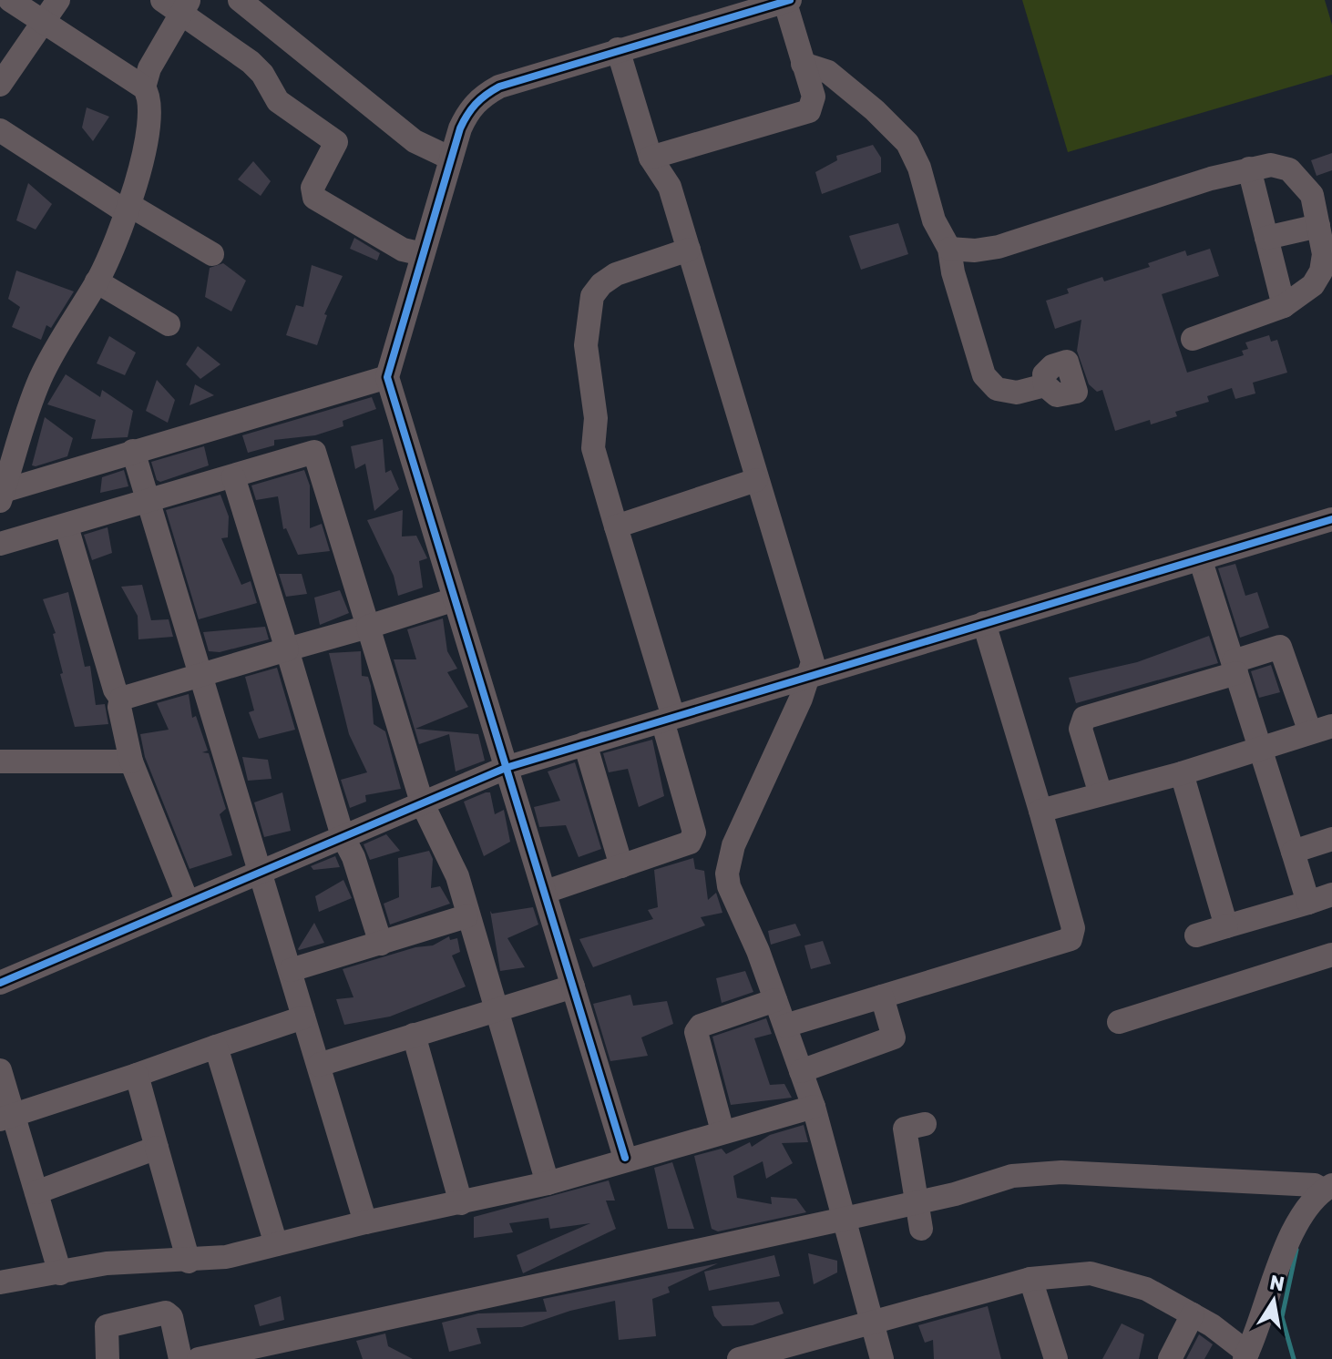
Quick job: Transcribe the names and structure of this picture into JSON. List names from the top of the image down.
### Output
{
  "north": "top"
}
